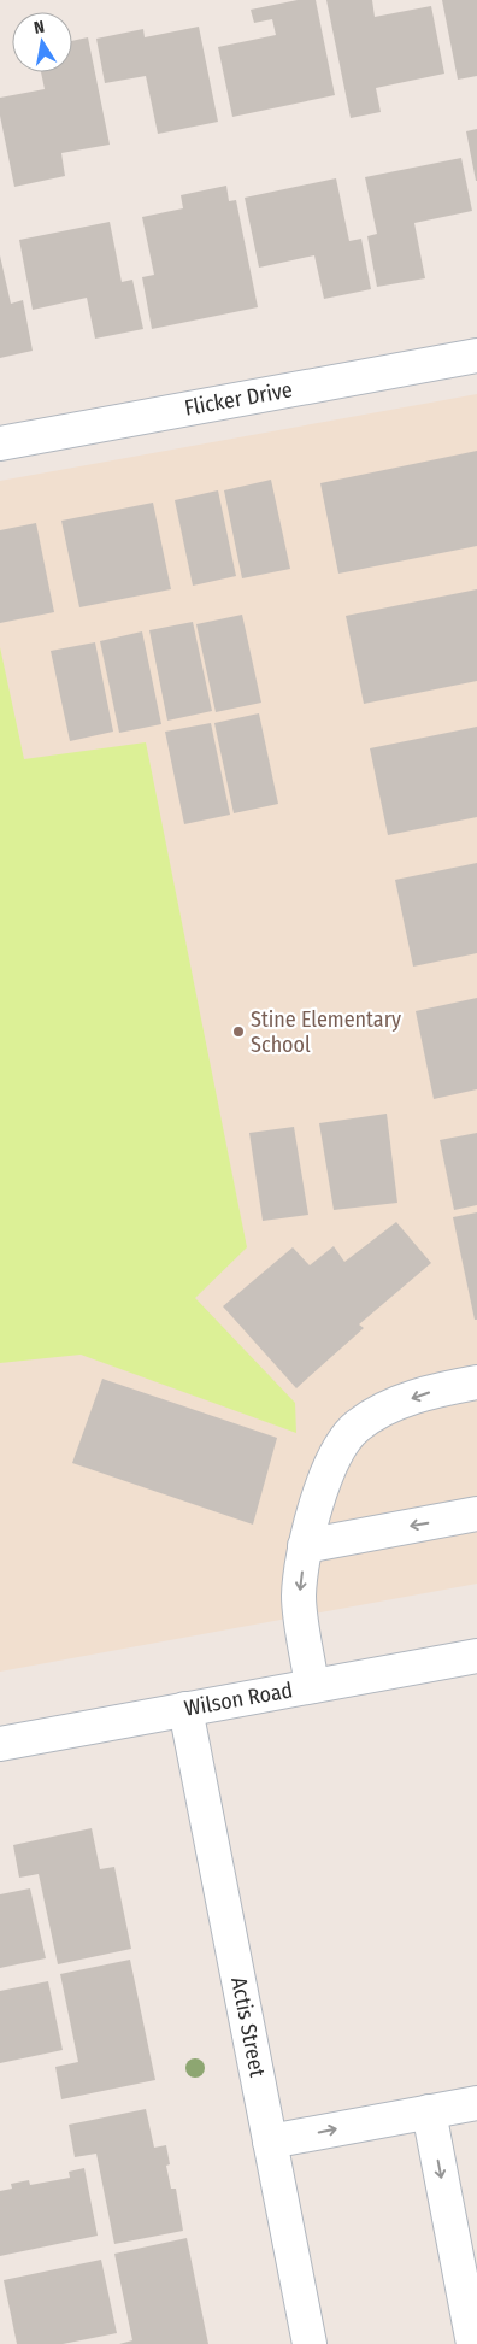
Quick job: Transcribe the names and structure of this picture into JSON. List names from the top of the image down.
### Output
{
  "streets": {
    "street": ["Flicker Drive", "Wilson Road", "Actis Street"]
  },
  "crossings": [
    ["Wilson Road", "Actis Street"]
  ],
  "places": ["Stine Elementary School"],
  "north": "top"
}
